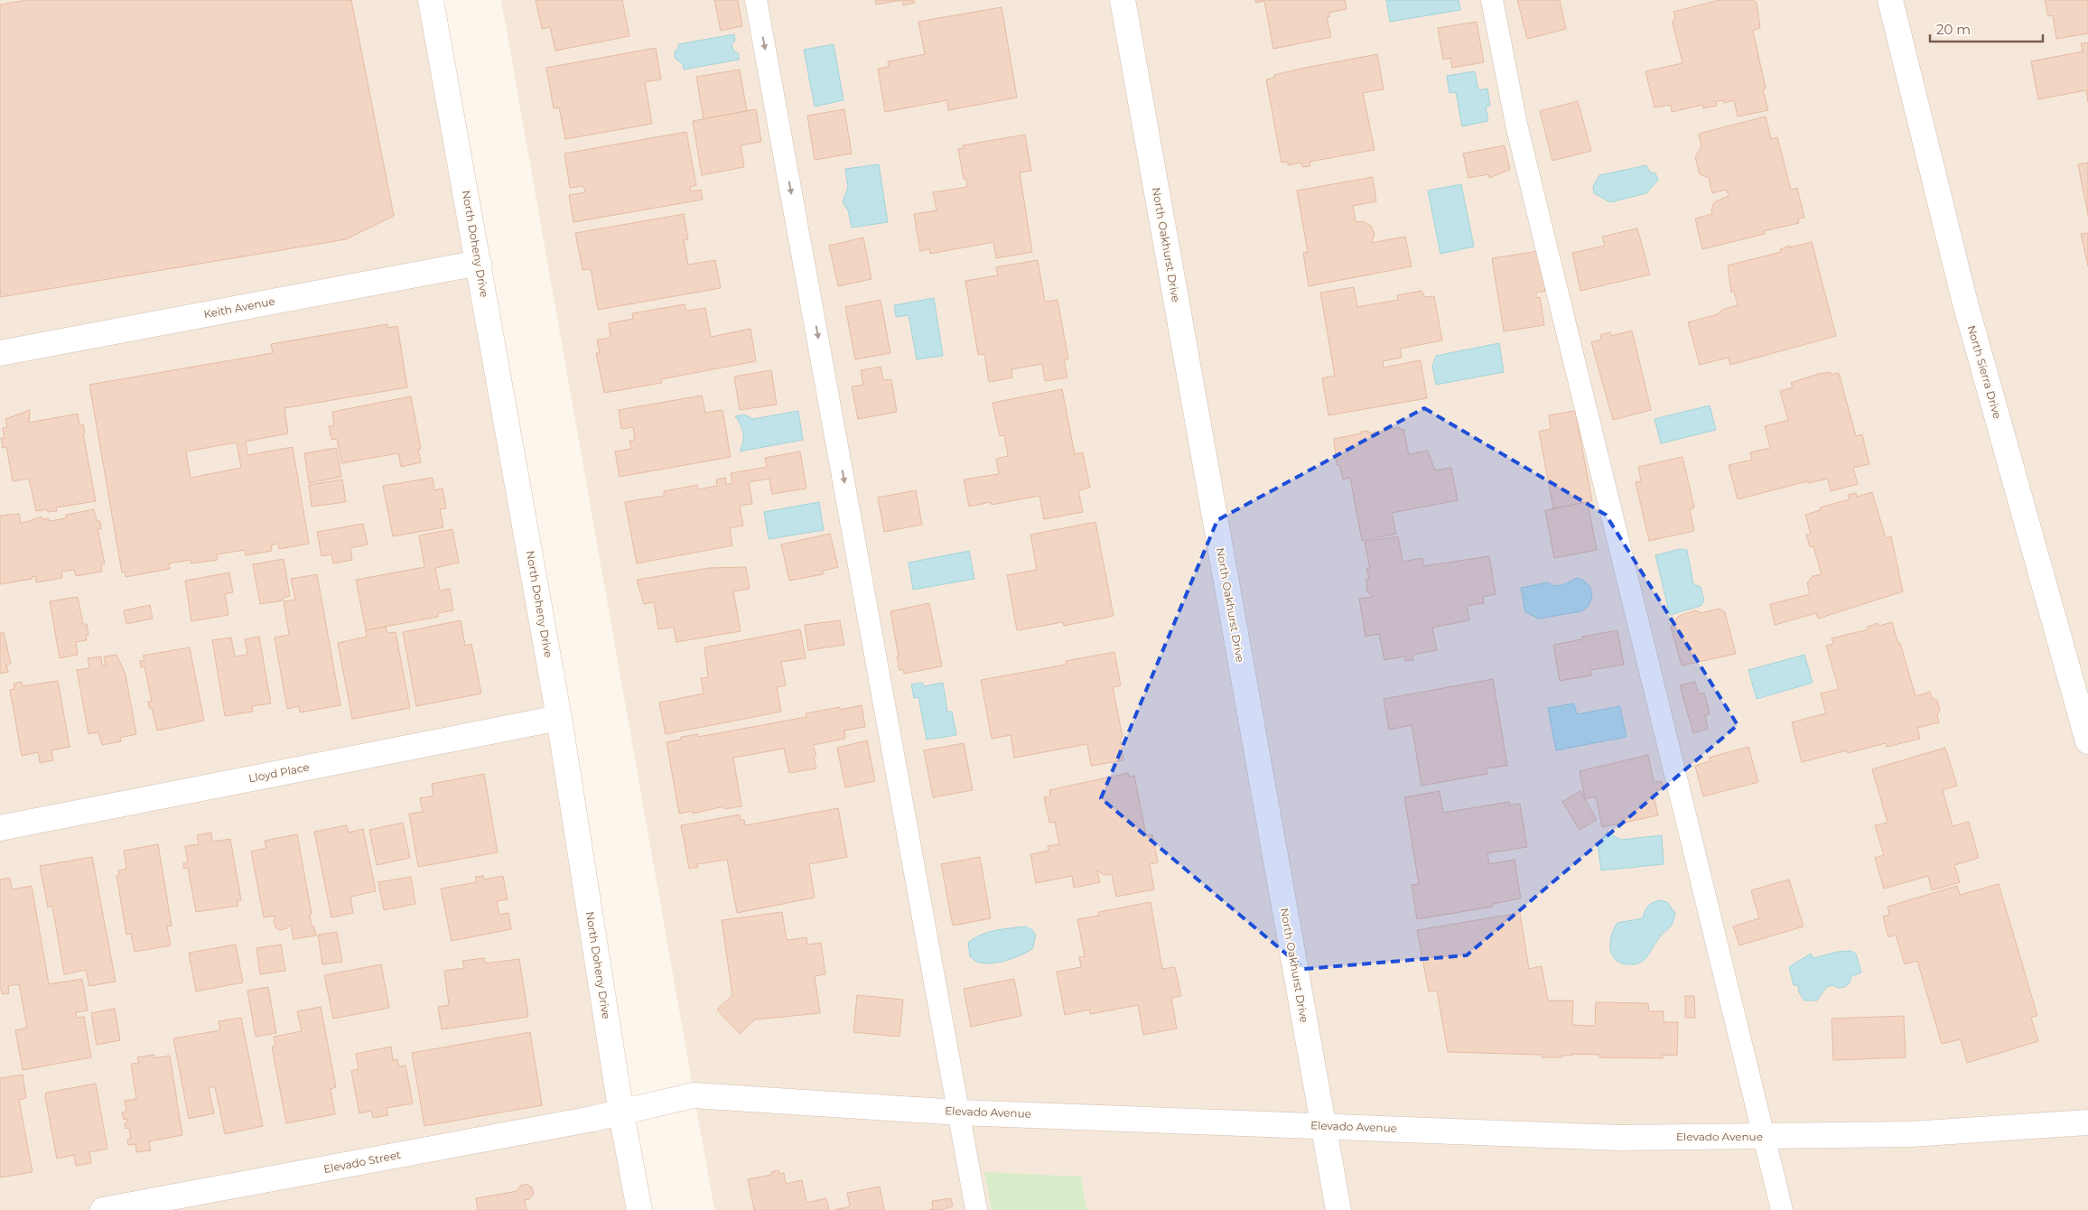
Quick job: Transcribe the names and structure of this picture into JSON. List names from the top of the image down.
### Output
{
  "streets": {
    "street": [
      "North Doheny Drive",
      "North Oakhurst Drive",
      "Keith Avenue",
      "North Sierra Drive",
      "Lloyd Place",
      "Elevado Avenue",
      "Elevado Street"
    ]
  },
  "crossings": [
    ["North Doheny Drive", "Keith Avenue"],
    ["North Doheny Drive", "Lloyd Place"],
    ["North Doheny Drive", "Elevado Avenue"],
    ["North Doheny Drive", "Elevado Street"],
    ["North Oakhurst Drive", "Elevado Avenue"],
    ["Elevado Avenue", "Elevado Street"]
  ],
  "scale_bar": "20 m"
}
